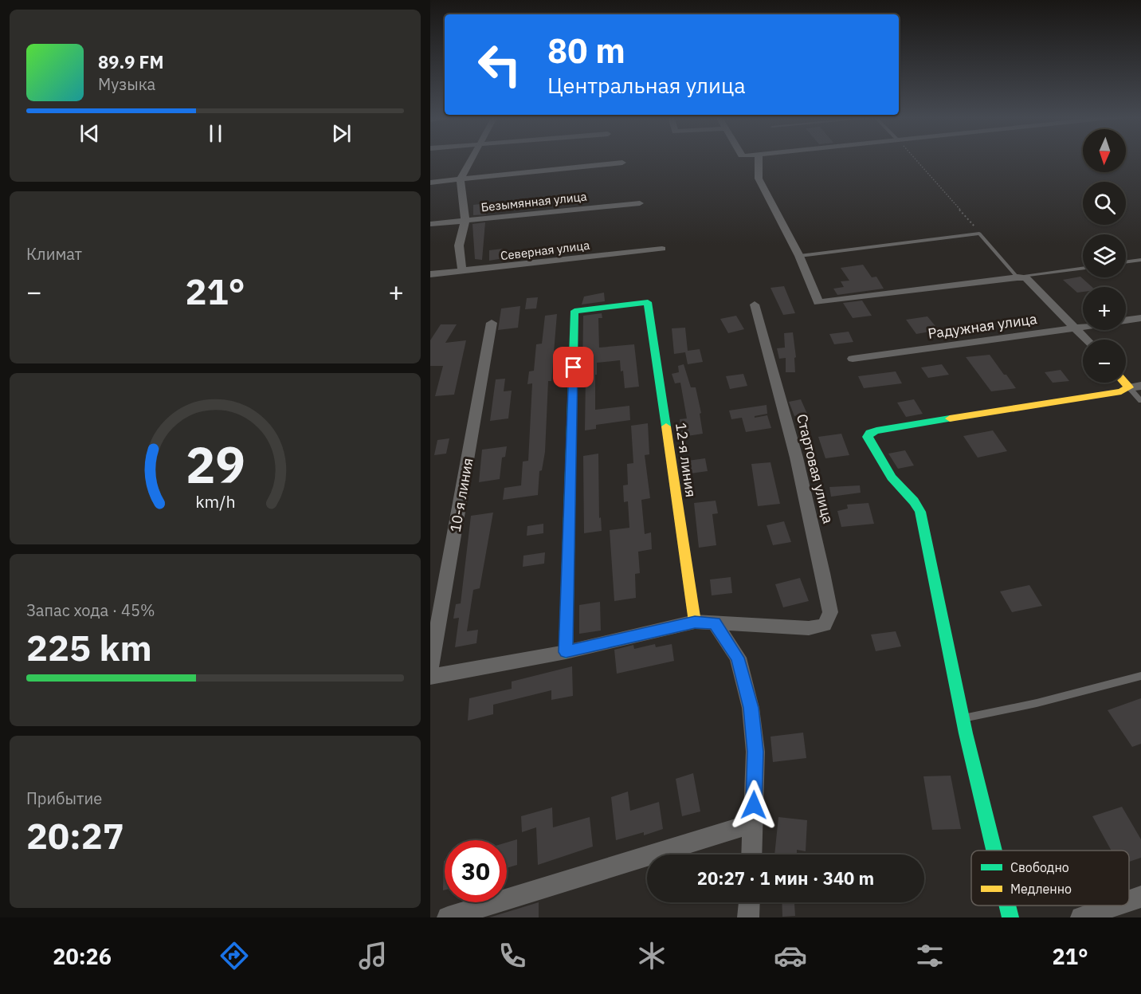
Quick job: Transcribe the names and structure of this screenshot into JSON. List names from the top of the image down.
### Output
{
  "streets": {
    "street": [
      "Безымянная улица",
      "Северная улица",
      "Радужная улица",
      "12-я линия",
      "Стартовая улица",
      "10-я линия"
    ]
  },
  "legend": ["Свободно", "Медленно"],
  "north": "bottom",
  "page": {
    "turn": ["80 m", "Центральная улица"],
    "song": ["89.9 FM", "Музыка"],
    "map_buttons": ["+", "−"],
    "tile": [
      "Климат",
      ["Запас хода · 45%", "225 km"],
      ["Прибытие", "20:27"]
    ],
    "heat": ["−", "21°", "+"],
    "limit": "30",
    "trip": "20:27 · 1 мин · 340 m",
    "tabs": ["20:26", "21°"],
    "gauge": ["29", "km/h"]
  }
}
